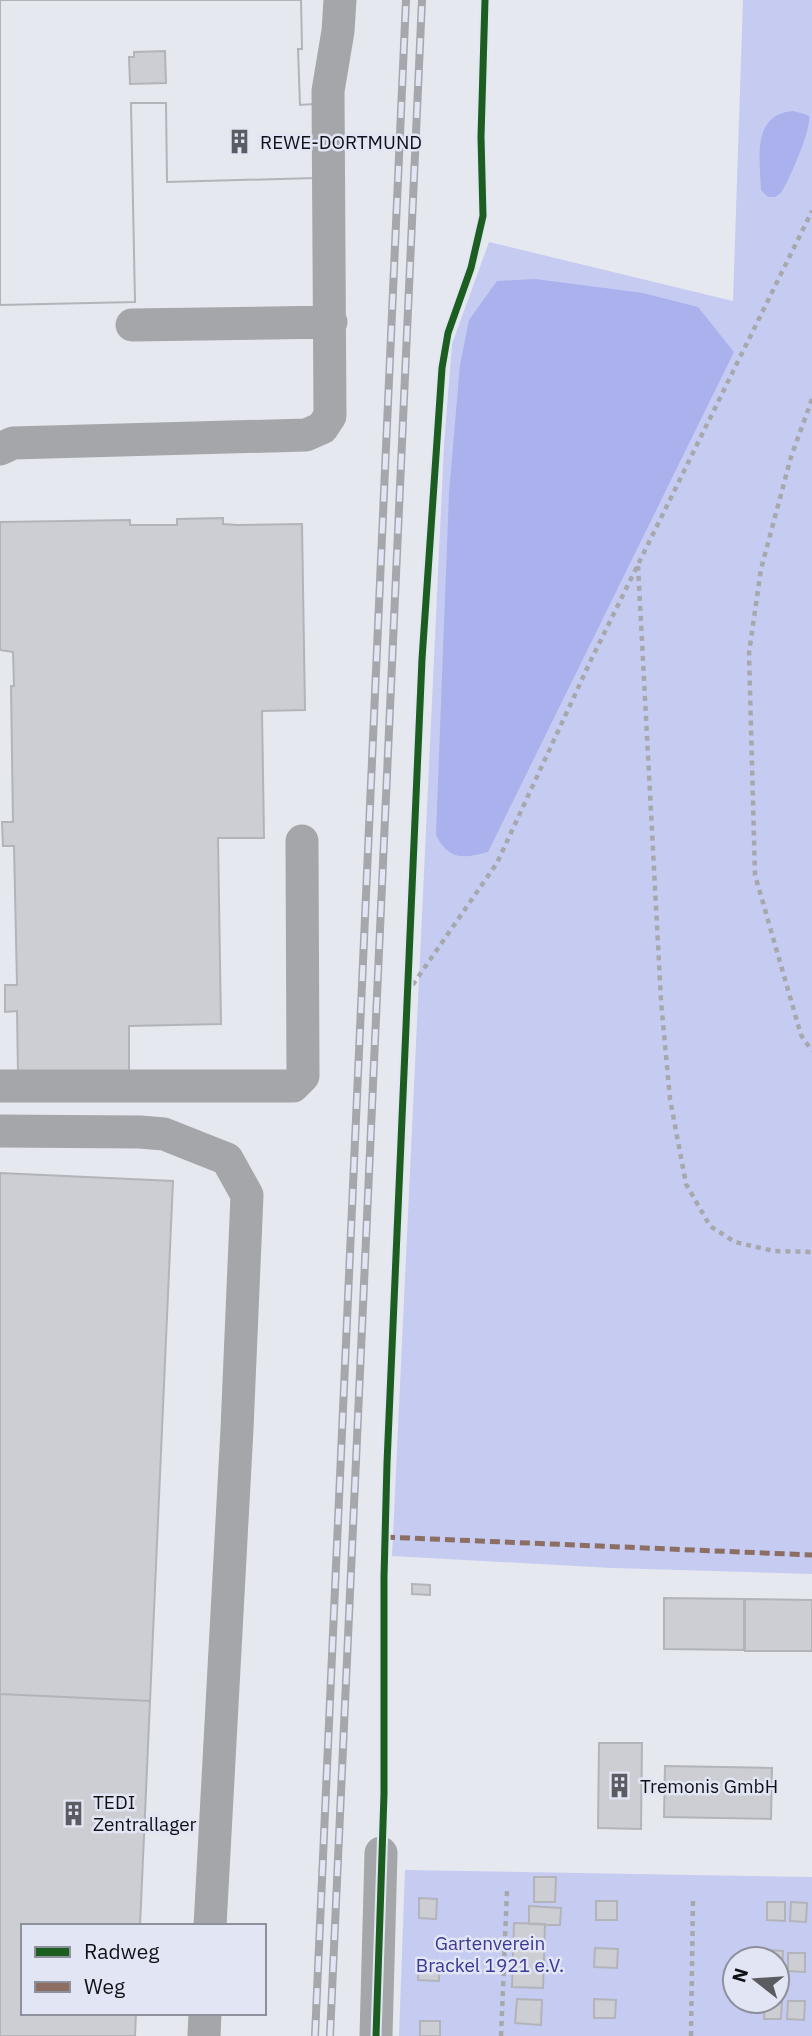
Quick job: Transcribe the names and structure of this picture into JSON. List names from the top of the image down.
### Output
{
  "parks": ["Gartenverein Brackel 1921 e.V."],
  "places": {
    "building": ["REWE-DORTMUND", "Tremonis GmbH", "TEDI Zentrallager"]
  },
  "legend": ["Radweg", "Weg"],
  "north": "left"
}
